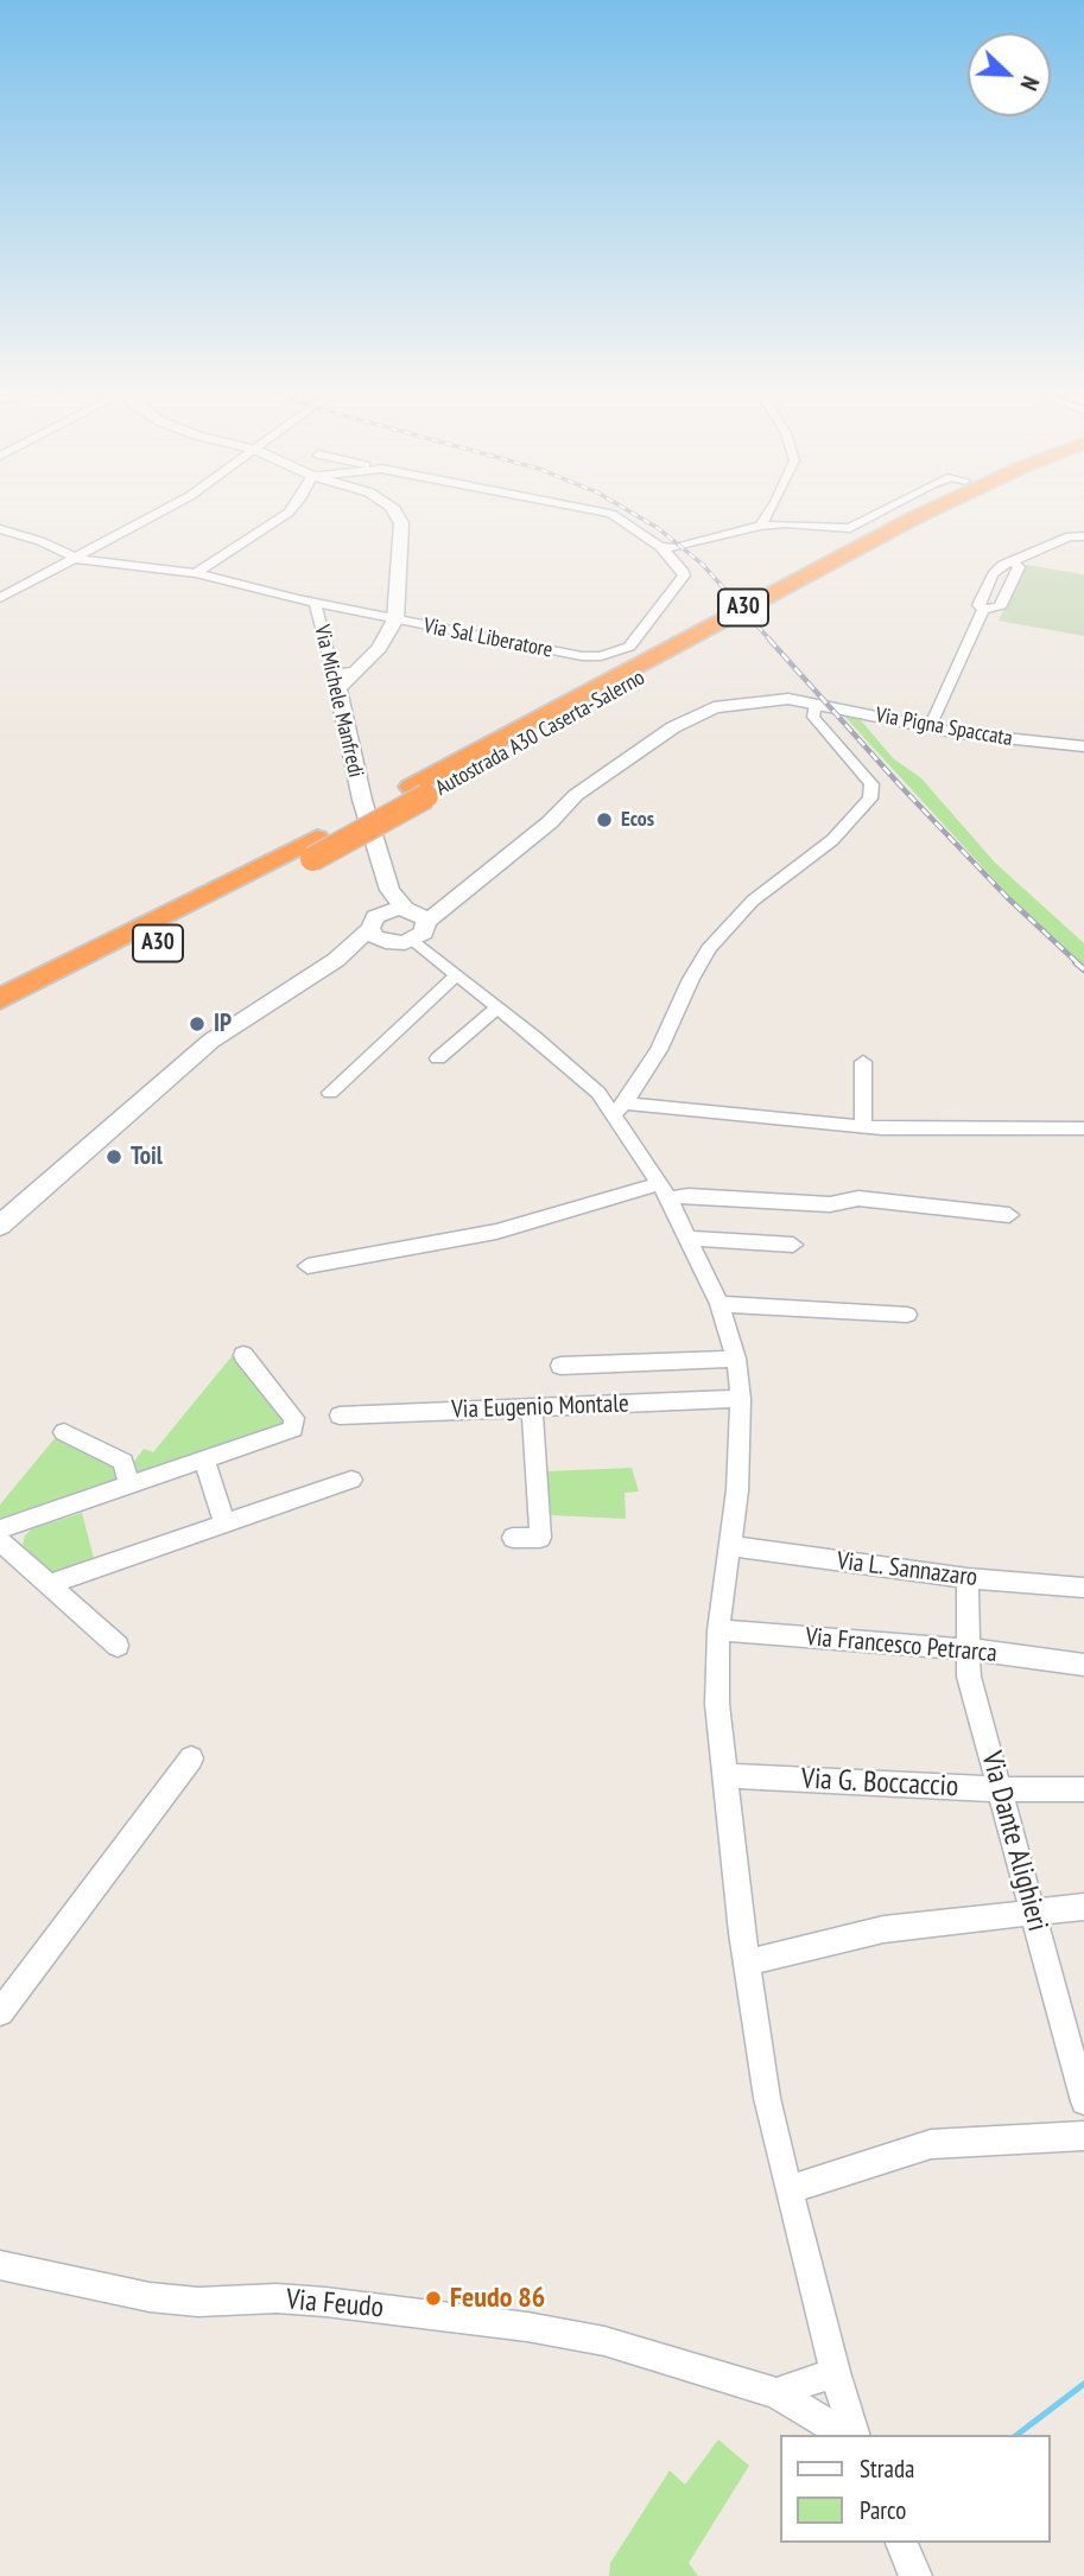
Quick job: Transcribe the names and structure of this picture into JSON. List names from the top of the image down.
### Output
{
  "streets": {
    "highway": ["A30", "Autostrada A30 Caserta-Salerno"],
    "main road": ["Via Michele Manfredi", "Via Pigna Spaccata"],
    "street": [
      "Via Sal Liberatore",
      "Via Eugenio Montale",
      "Via L. Sannazaro",
      "Via Francesco Petrarca",
      "Via G. Boccaccio",
      "Via Dante Alighieri",
      "Via Feudo"
    ]
  },
  "crossings": [
    ["Via Sal Liberatore", "Via Michele Manfredi"],
    ["Via L. Sannazaro", "Via Dante Alighieri"],
    ["Via Francesco Petrarca", "Via Dante Alighieri"],
    ["Via G. Boccaccio", "Via Dante Alighieri"]
  ],
  "places": [
    "Ecos",
    "IP",
    "Toil",
    "Feudo 86"
  ],
  "legend": ["Strada", "Parco"],
  "north": "bottom right"
}
